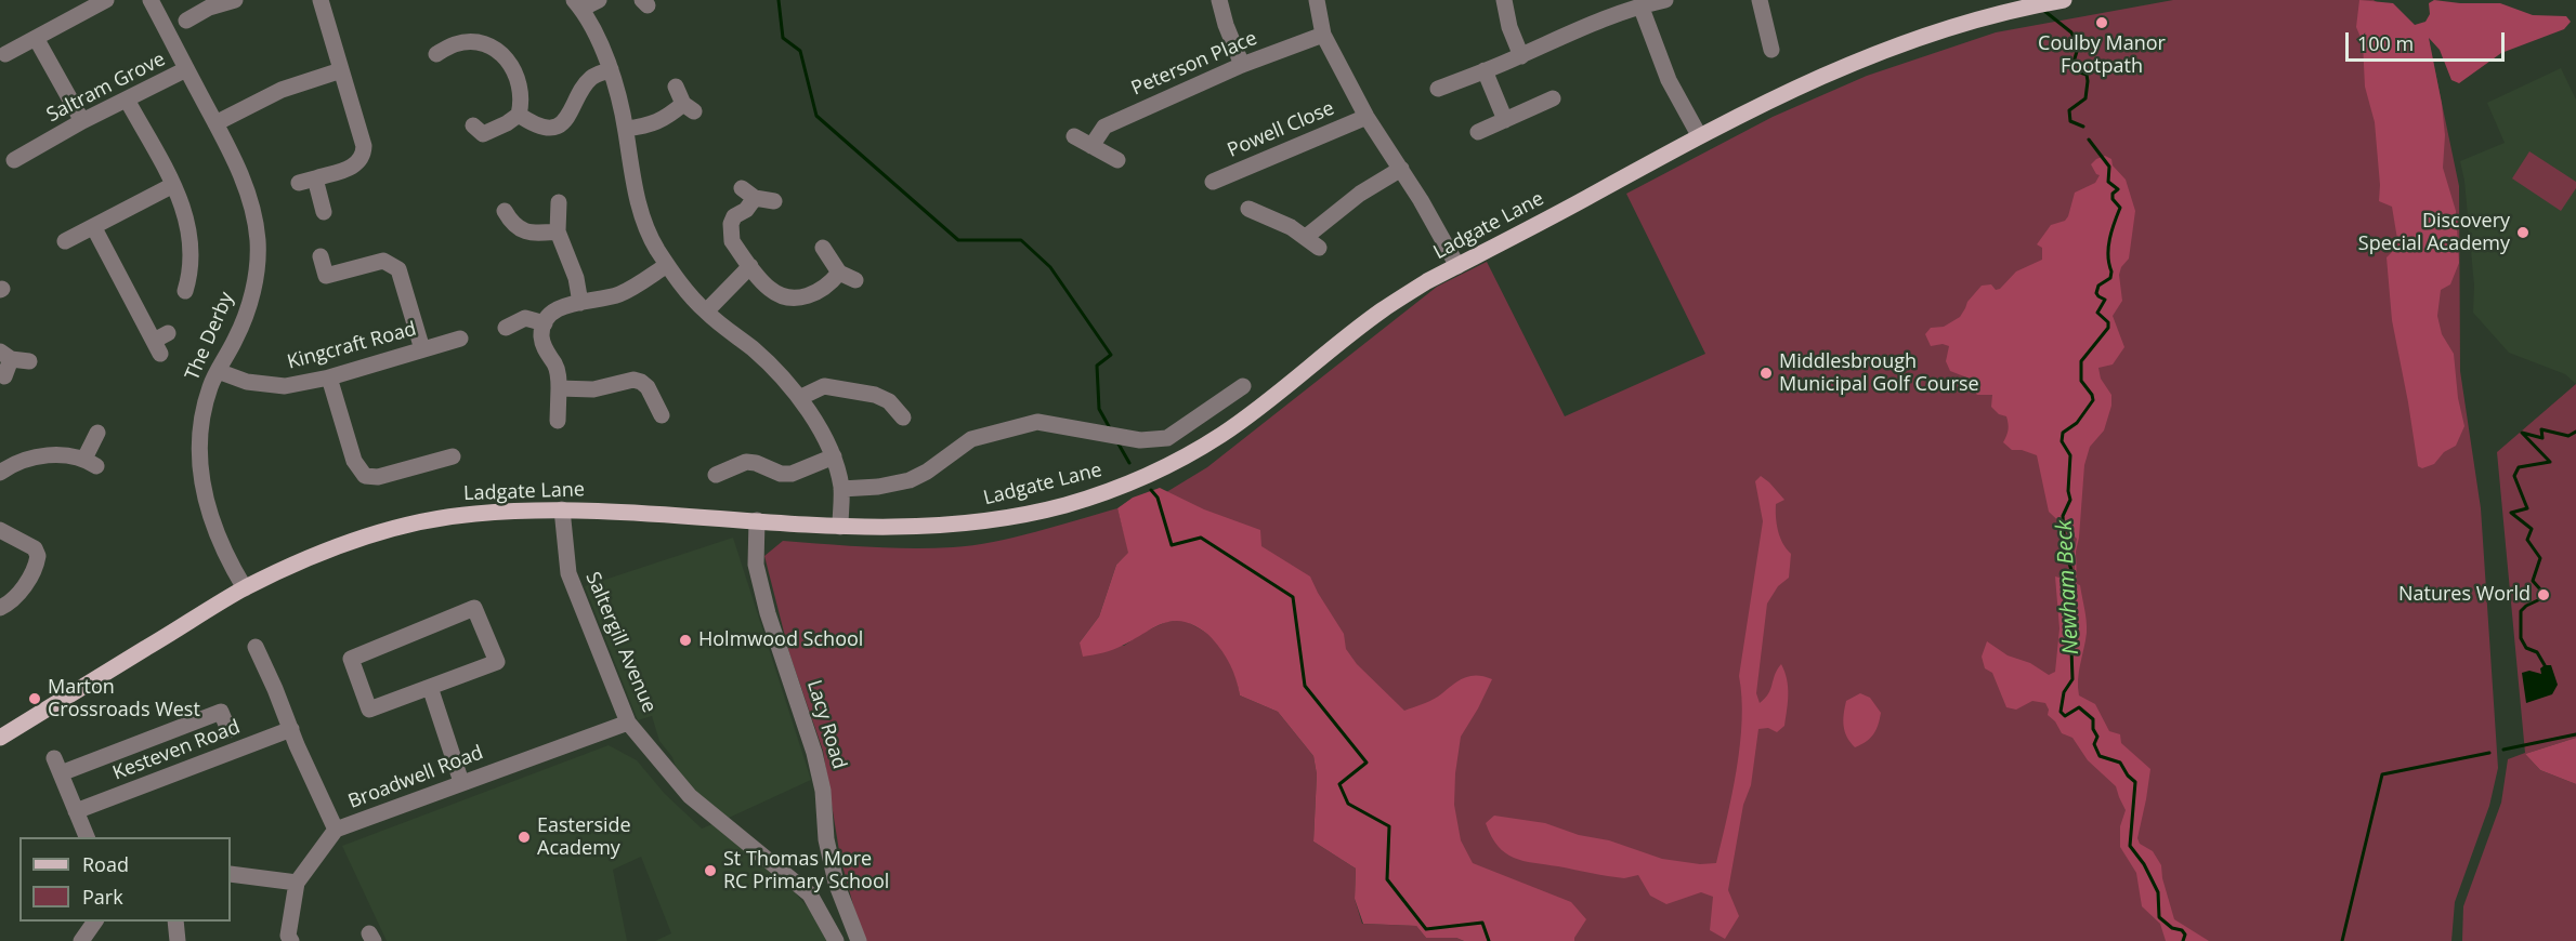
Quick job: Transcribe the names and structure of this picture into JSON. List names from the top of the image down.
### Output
{
  "streets": {
    "main road": ["Ladgate Lane"],
    "street": [
      "Peterson Place",
      "Saltram Grove",
      "Powell Close",
      "The Derby",
      "Kingcraft Road",
      "Saltergill Avenue",
      "Lacy Road",
      "Kesteven Road",
      "Broadwell Road"
    ]
  },
  "crossings": [
    ["Saltram Grove", "The Derby"],
    ["Ladgate Lane", "The Derby"],
    ["Ladgate Lane", "Saltergill Avenue"],
    ["Ladgate Lane", "Lacy Road"],
    ["The Derby", "Kingcraft Road"],
    ["Saltergill Avenue", "Broadwell Road"]
  ],
  "water": ["Newham Beck"],
  "places": [
    "Coulby Manor Footpath",
    "Discovery Special Academy",
    "Middlesbrough Municipal Golf Course",
    "Natures World",
    "Holmwood School",
    "Marton Crossroads West",
    "Easterside Academy",
    "St Thomas More RC Primary School"
  ],
  "legend": ["Road", "Park"],
  "scale_bar": "100 m"
}
